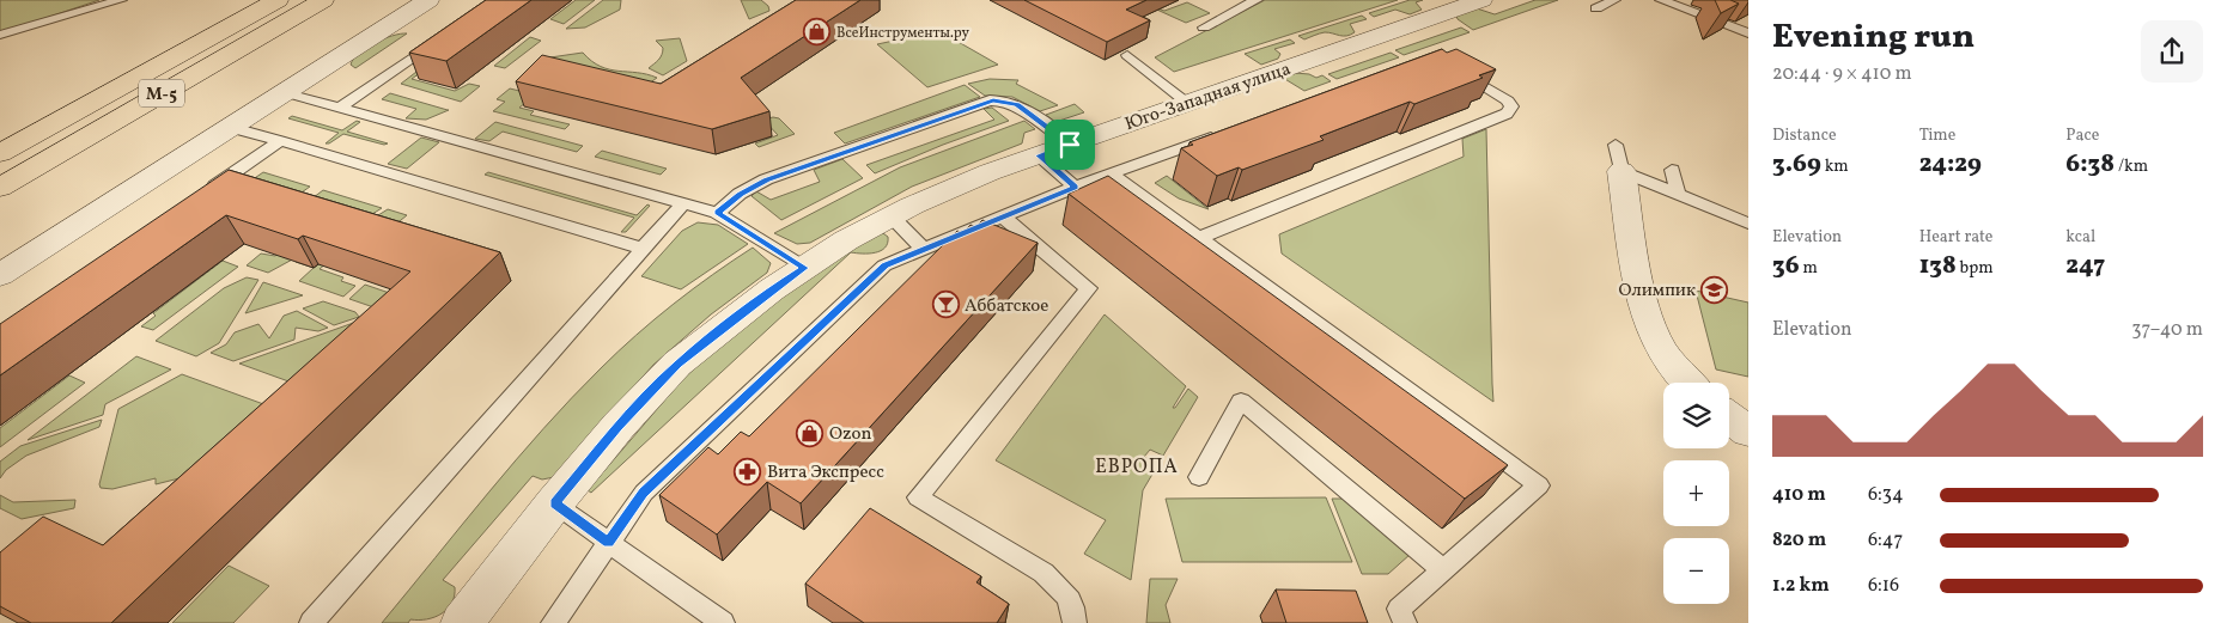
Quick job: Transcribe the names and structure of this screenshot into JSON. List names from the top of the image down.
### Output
{
  "streets": {
    "highway": ["М-5"],
    "street": ["Юго-Западная улица"]
  },
  "districts": ["ЕВРОПА"],
  "places": {
    "shop": ["ВсеИнструменты.ру", "Ozon"],
    "school or university": ["Олимпик"],
    "bar": ["Аббатское"],
    "pharmacy": ["Вита Экспресс"]
  },
  "page": {
    "heading": ["Evening run", "20:44 · 9 × 410 m"],
    "stats": [
      ["Distance", "3.69 km"],
      ["Time", "24:29"],
      ["Pace", "6:38 /km"],
      ["Elevation", "36 m"],
      ["Heart rate", "138 bpm"],
      ["kcal", "247"]
    ],
    "chart": ["Elevation", "37–40 m"],
    "map_buttons": ["+", "−"],
    "list": [
      {
        "name": "410 m",
        "note": "6:34"
      },
      {
        "name": "820 m",
        "note": "6:47"
      },
      {
        "name": "1.2 km",
        "note": "6:16"
      }
    ]
  }
}
